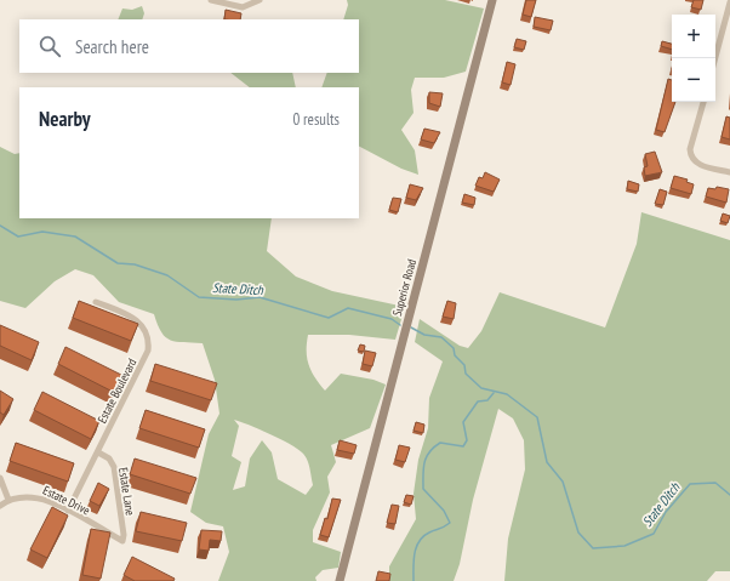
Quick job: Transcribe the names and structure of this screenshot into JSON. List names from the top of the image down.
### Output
{
  "streets": {
    "street": [
      "Superior Road",
      "Estate Boulevard",
      "Estate Lane",
      "Estate Drive"
    ]
  },
  "crossings": [
    ["Estate Boulevard", "Estate Lane"],
    ["Estate Boulevard", "Estate Drive"],
    ["Estate Lane", "Estate Drive"]
  ],
  "water": ["State Ditch"],
  "page": {
    "map_buttons": ["+", "−"],
    "search": "Search here",
    "heading": ["Nearby", "0 results"]
  }
}
